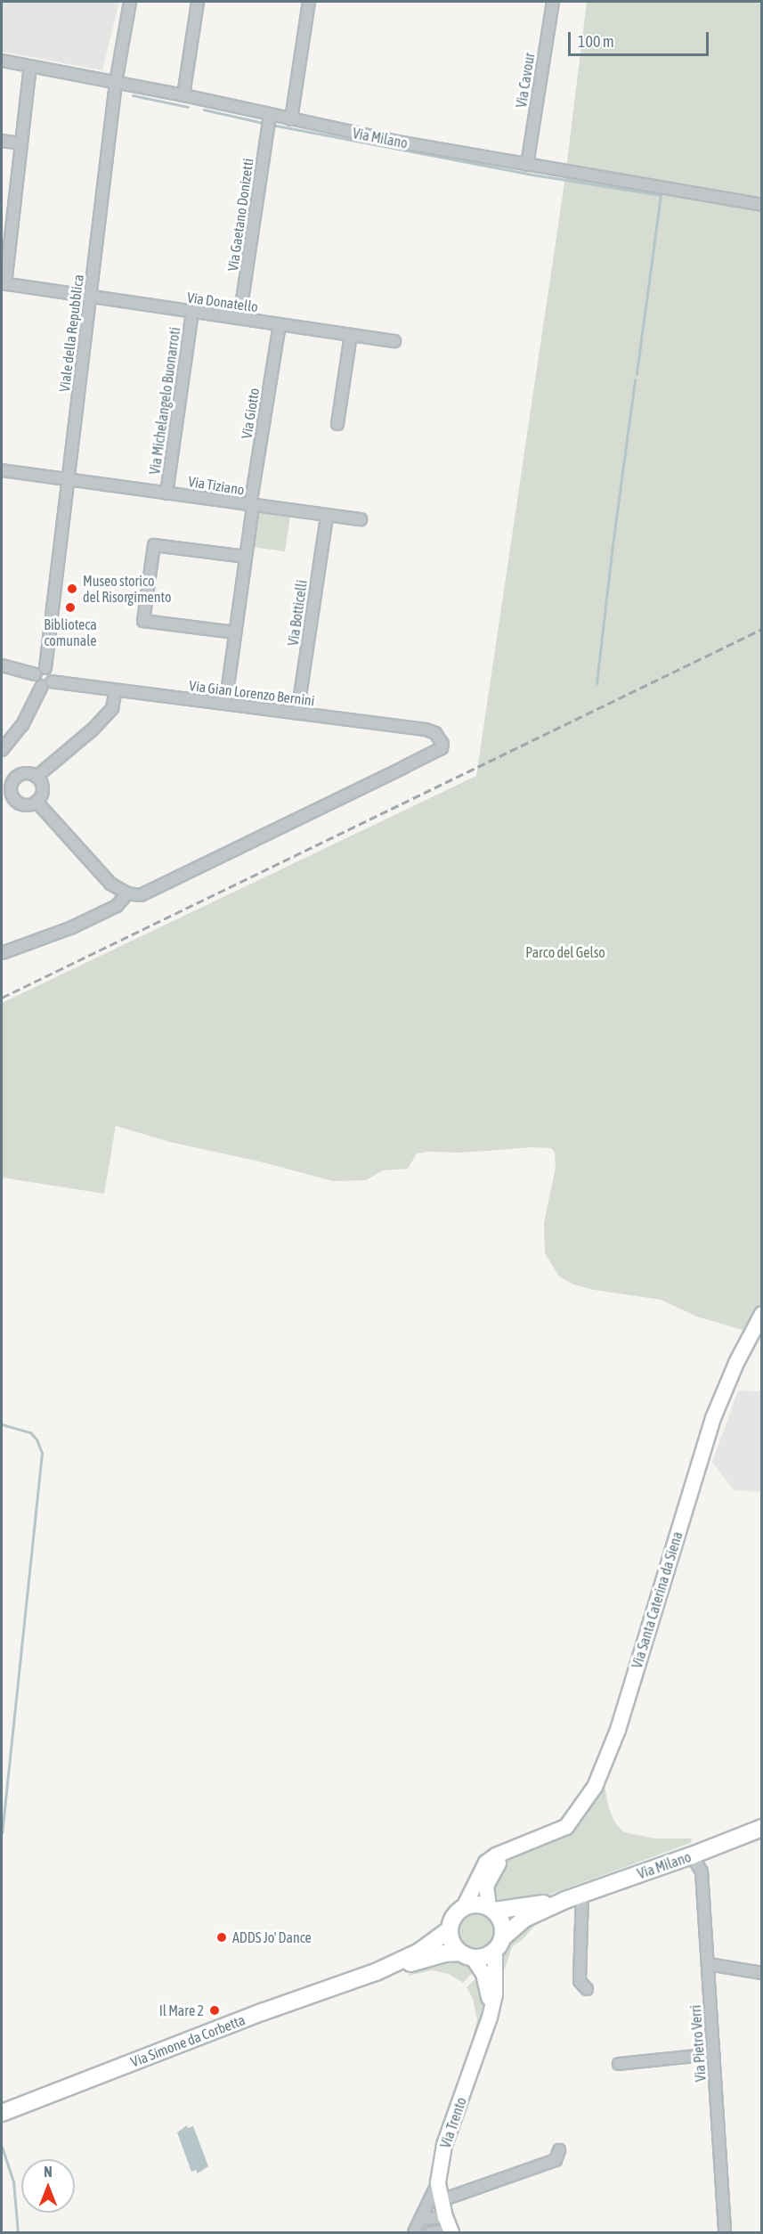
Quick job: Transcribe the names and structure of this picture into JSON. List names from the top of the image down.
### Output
{
  "streets": {
    "main road": ["Via Milano", "Via Simone da Corbetta"],
    "street": [
      "Via Cavour",
      "Via Gaetano Donizetti",
      "Via Donatello",
      "Viale della Repubblica",
      "Via Michelangelo Buonarroti",
      "Via Giotto",
      "Via Tiziano",
      "Via Botticelli",
      "Via Gian Lorenzo Bernini",
      "Via Santa Caterina da Siena",
      "Via Pietro Verri",
      "Via Trento"
    ]
  },
  "crossings": [
    ["Via Cavour", "Via Milano"],
    ["Via Milano", "Via Gaetano Donizetti"],
    ["Via Milano", "Viale della Repubblica"],
    ["Via Milano", "Via Pietro Verri"],
    ["Via Gaetano Donizetti", "Via Donatello"],
    ["Via Donatello", "Viale della Repubblica"],
    ["Via Donatello", "Via Michelangelo Buonarroti"],
    ["Via Donatello", "Via Giotto"],
    ["Viale della Repubblica", "Via Tiziano"],
    ["Via Michelangelo Buonarroti", "Via Tiziano"],
    ["Via Giotto", "Via Tiziano"],
    ["Via Tiziano", "Via Botticelli"],
    ["Via Botticelli", "Via Gian Lorenzo Bernini"],
    ["Via Santa Caterina da Siena", "Via Simone da Corbetta"],
    ["Via Santa Caterina da Siena", "Via Trento"],
    ["Via Simone da Corbetta", "Via Trento"]
  ],
  "parks": ["Parco del Gelso"],
  "places": [
    "Museo storico del Risorgimento",
    "Biblioteca comunale",
    "ADDS Jo' Dance",
    "Il Mare 2"
  ],
  "scale_bar": "100 m",
  "north": "top"
}
